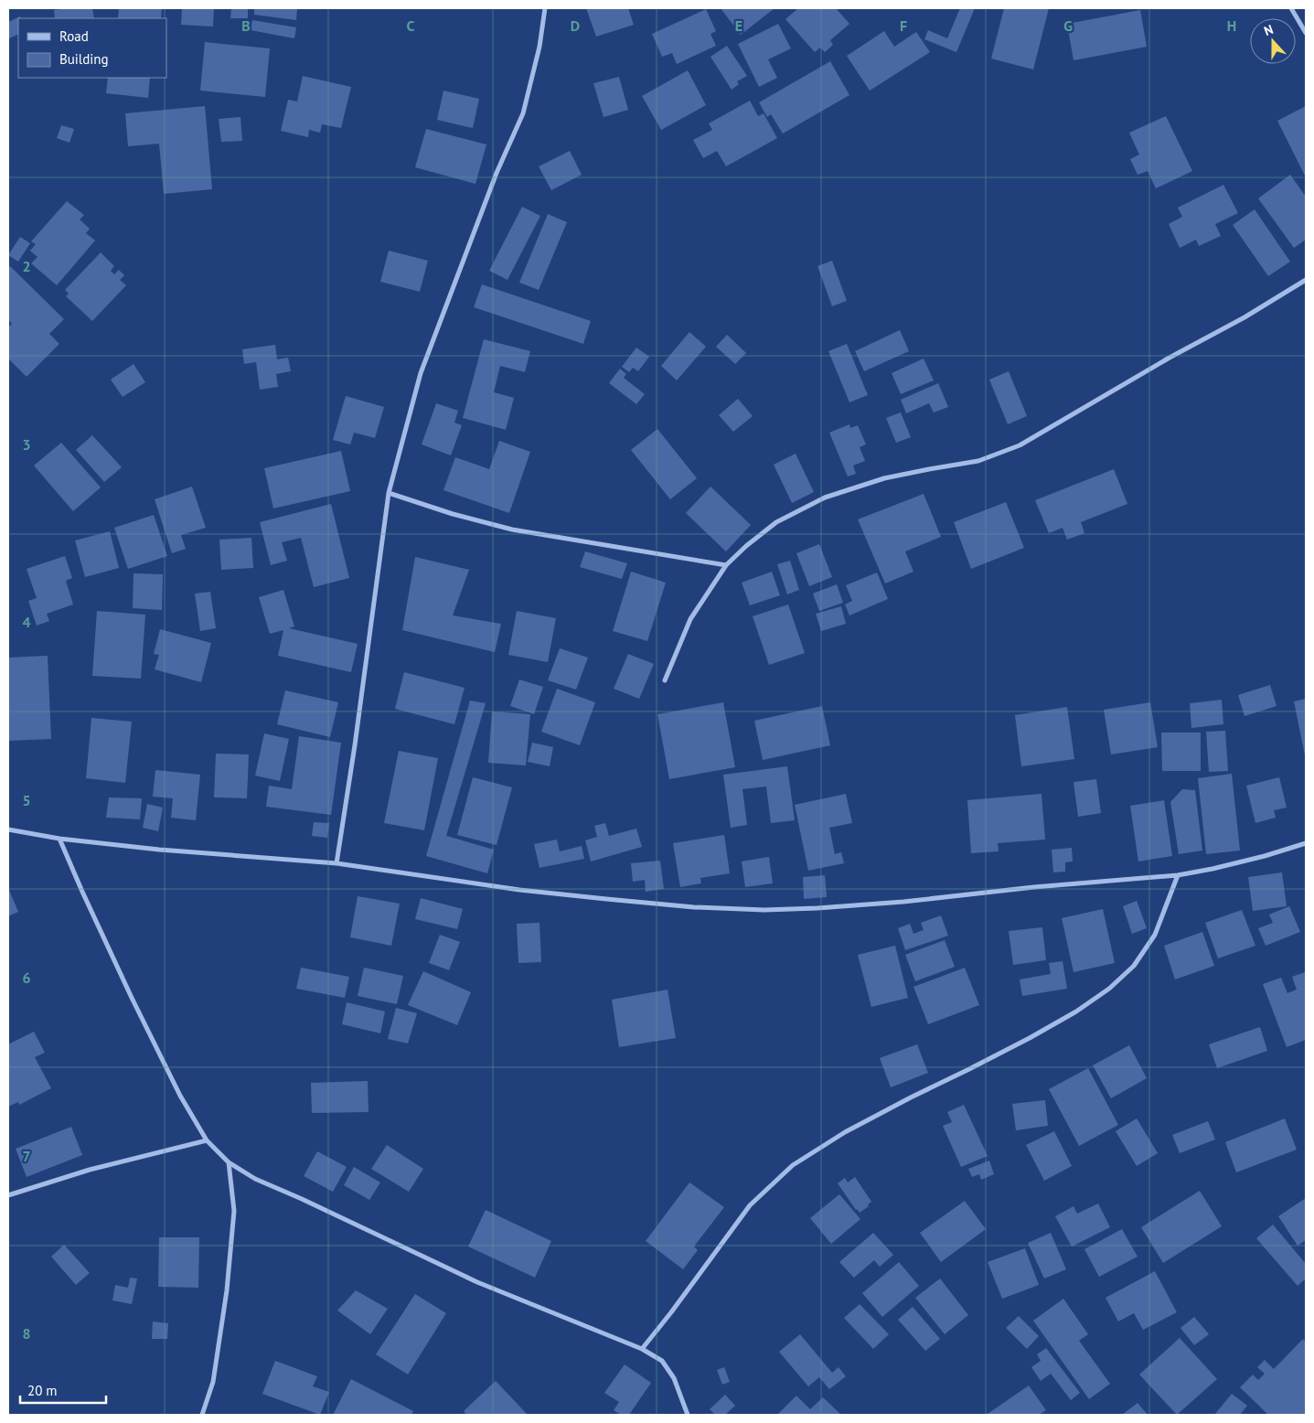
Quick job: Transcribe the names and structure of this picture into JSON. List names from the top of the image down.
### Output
{
  "legend": ["Road", "Building"],
  "scale_bar": "20 m",
  "north": "top",
  "grid": {
    "columns": [
      "B",
      "C",
      "D",
      "E",
      "F",
      "G",
      "H"
    ],
    "rows": [
      "2",
      "3",
      "4",
      "5",
      "6",
      "7",
      "8"
    ]
  }
}
